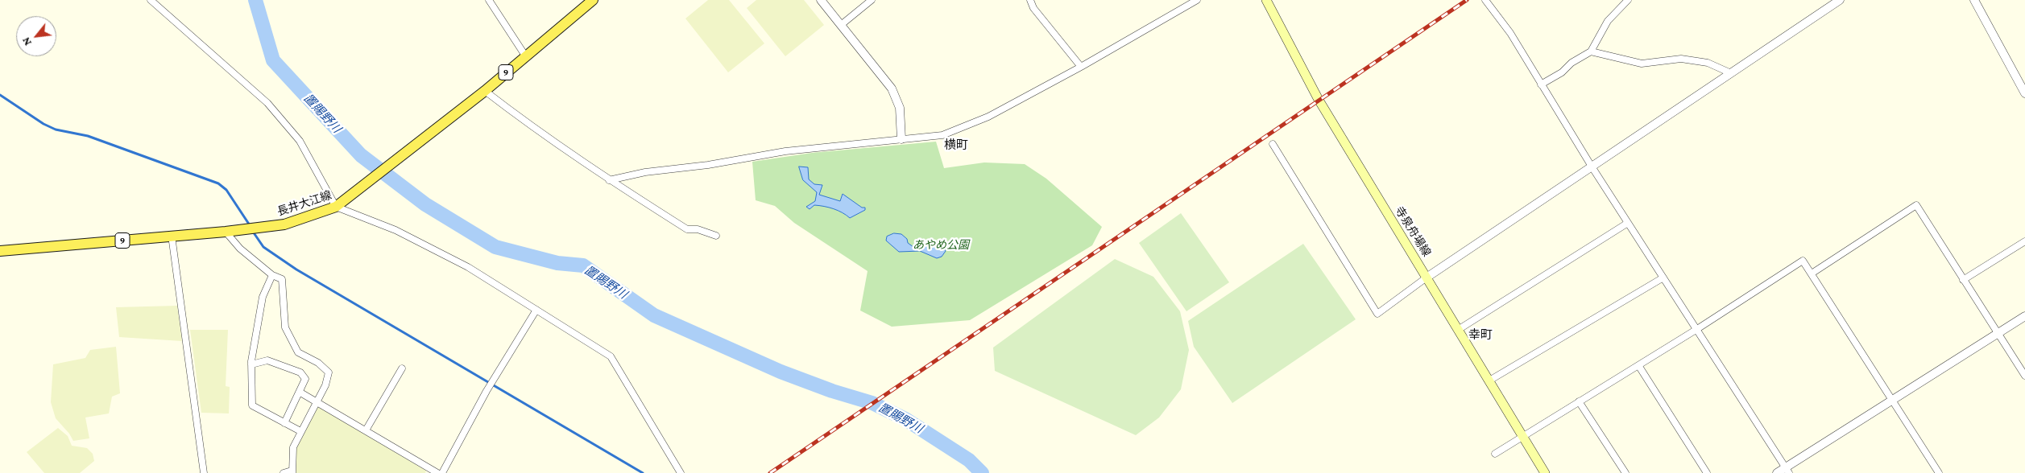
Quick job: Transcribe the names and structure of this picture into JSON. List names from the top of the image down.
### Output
{
  "streets": {
    "main road": ["9", "長井大江線", "寺泉舟場線"]
  },
  "districts": ["横町", "幸町"],
  "water": ["置賜野川"],
  "parks": ["あやめ公園"],
  "north": "bottom left"
}
